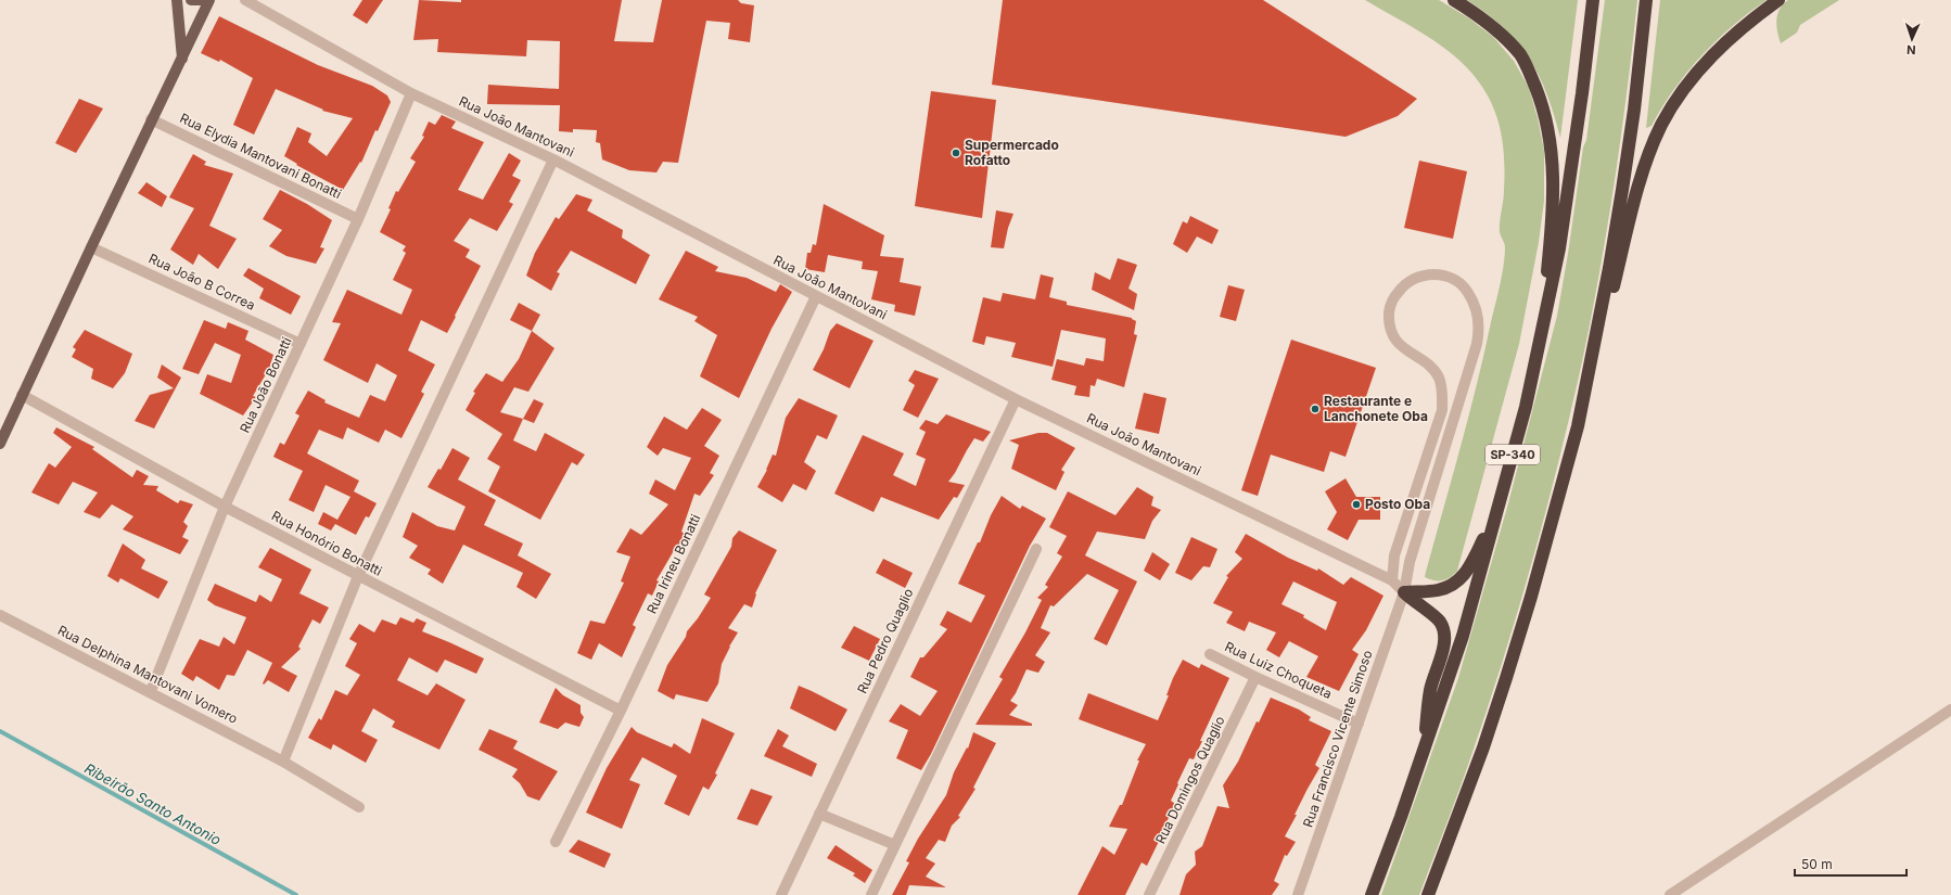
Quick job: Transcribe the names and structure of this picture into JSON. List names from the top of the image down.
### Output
{
  "streets": {
    "highway": ["SP-340"],
    "street": [
      "Rua João Mantovani",
      "Rua Elydia Mantovani Bonatti",
      "Rua João B Correa",
      "Rua João Bonatti",
      "Rua Honório Bonatti",
      "Rua Irineu Bonatti",
      "Rua Pedro Quaglio",
      "Rua Luiz Choqueta",
      "Rua Delphina Mantovani Vomero",
      "Rua Francisco Vicente Simoso",
      "Rua Domingos Quaglio"
    ]
  },
  "crossings": [
    ["Rua João Mantovani", "Rua João Bonatti"],
    ["Rua João Mantovani", "Rua Irineu Bonatti"],
    ["Rua João Mantovani", "Rua Pedro Quaglio"],
    ["Rua João Mantovani", "Rua Francisco Vicente Simoso"],
    ["Rua Elydia Mantovani Bonatti", "Rua João Bonatti"],
    ["Rua João B Correa", "Rua João Bonatti"],
    ["Rua João Bonatti", "Rua Honório Bonatti"],
    ["Rua João Bonatti", "Rua Delphina Mantovani Vomero"],
    ["Rua Honório Bonatti", "Rua Irineu Bonatti"],
    ["Rua Luiz Choqueta", "Rua Francisco Vicente Simoso"],
    ["Rua Luiz Choqueta", "Rua Domingos Quaglio"]
  ],
  "water": ["Ribeirão Santo Antonio"],
  "places": ["Supermercado Rofatto", "Restaurante e Lanchonete Oba", "Posto Oba"],
  "scale_bar": "50 m",
  "north": "bottom"
}
